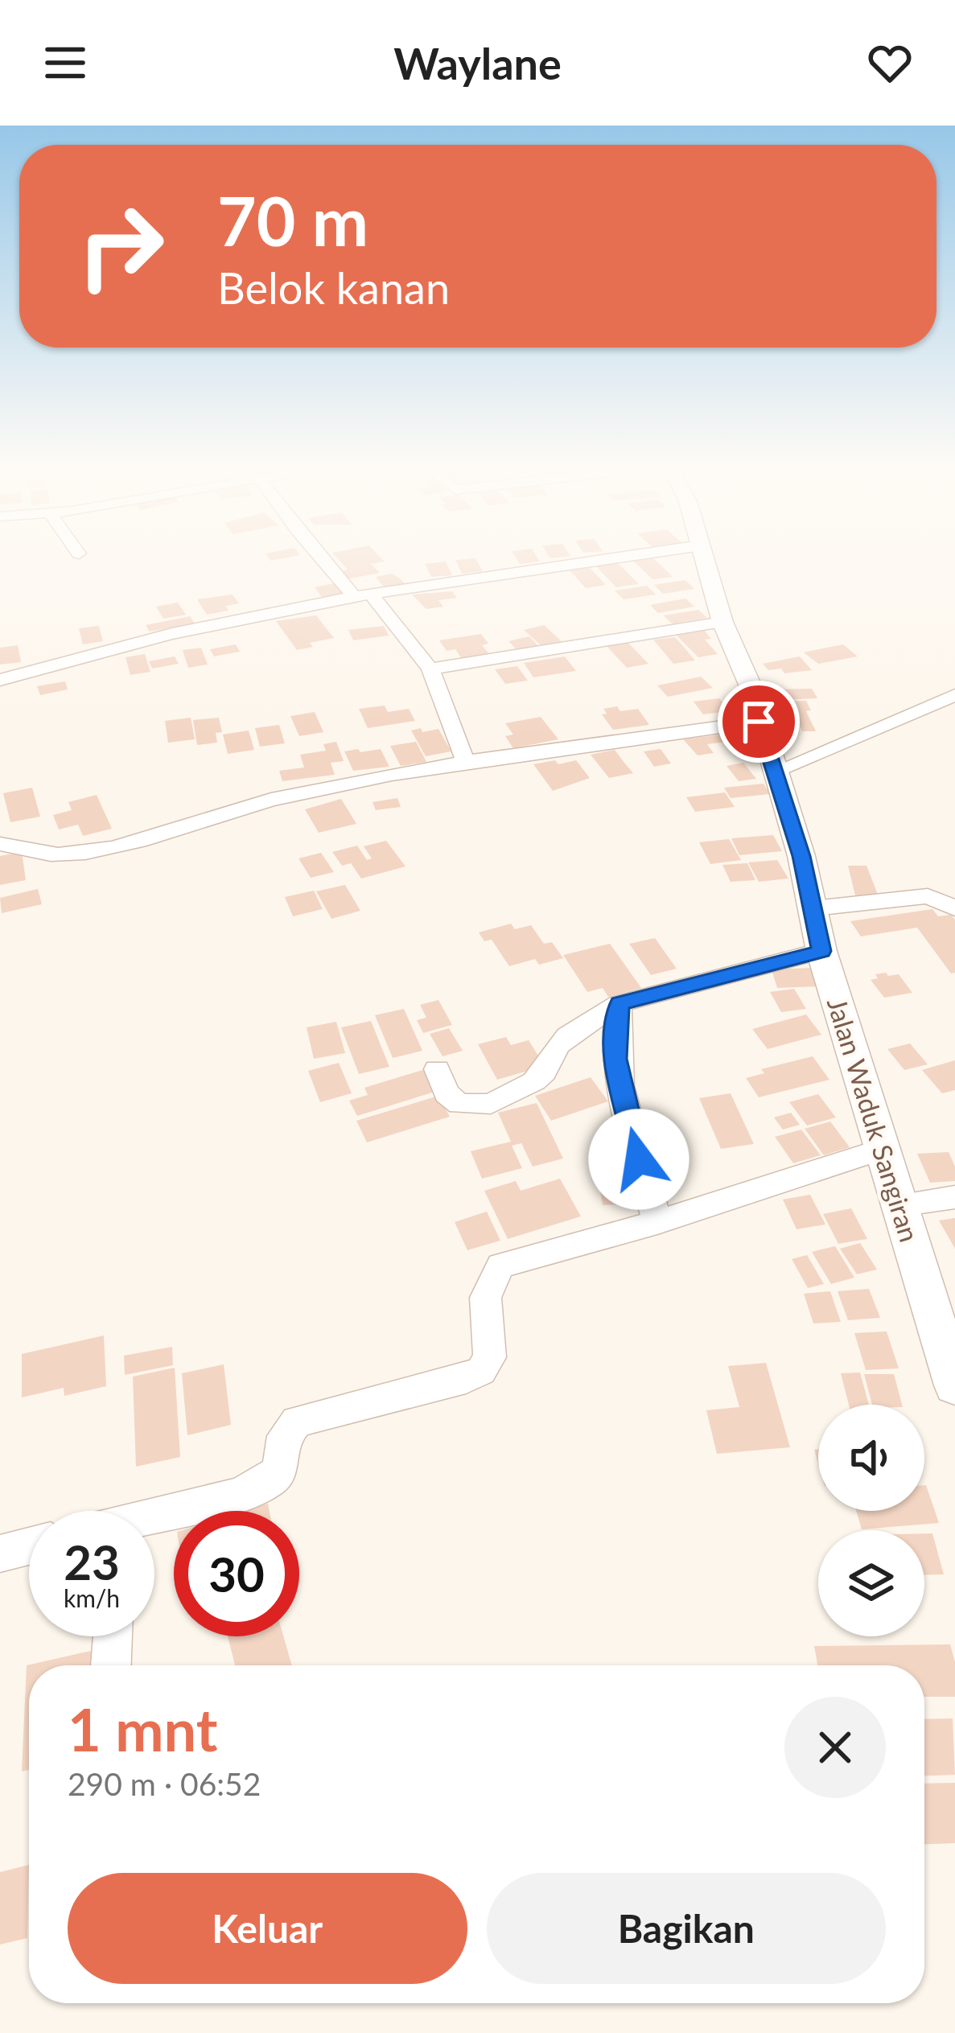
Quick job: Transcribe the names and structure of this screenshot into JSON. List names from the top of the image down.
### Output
{
  "streets": {
    "street": ["Jalan Waduk Sangiran"]
  },
  "page": {
    "header": "Waylane",
    "turn": ["70 m", "Belok kanan"],
    "speed": "23 km/h",
    "limit": "30",
    "heading": ["1 mnt", "290 m · 06:52"],
    "buttons": ["Keluar", "Bagikan"]
  }
}
